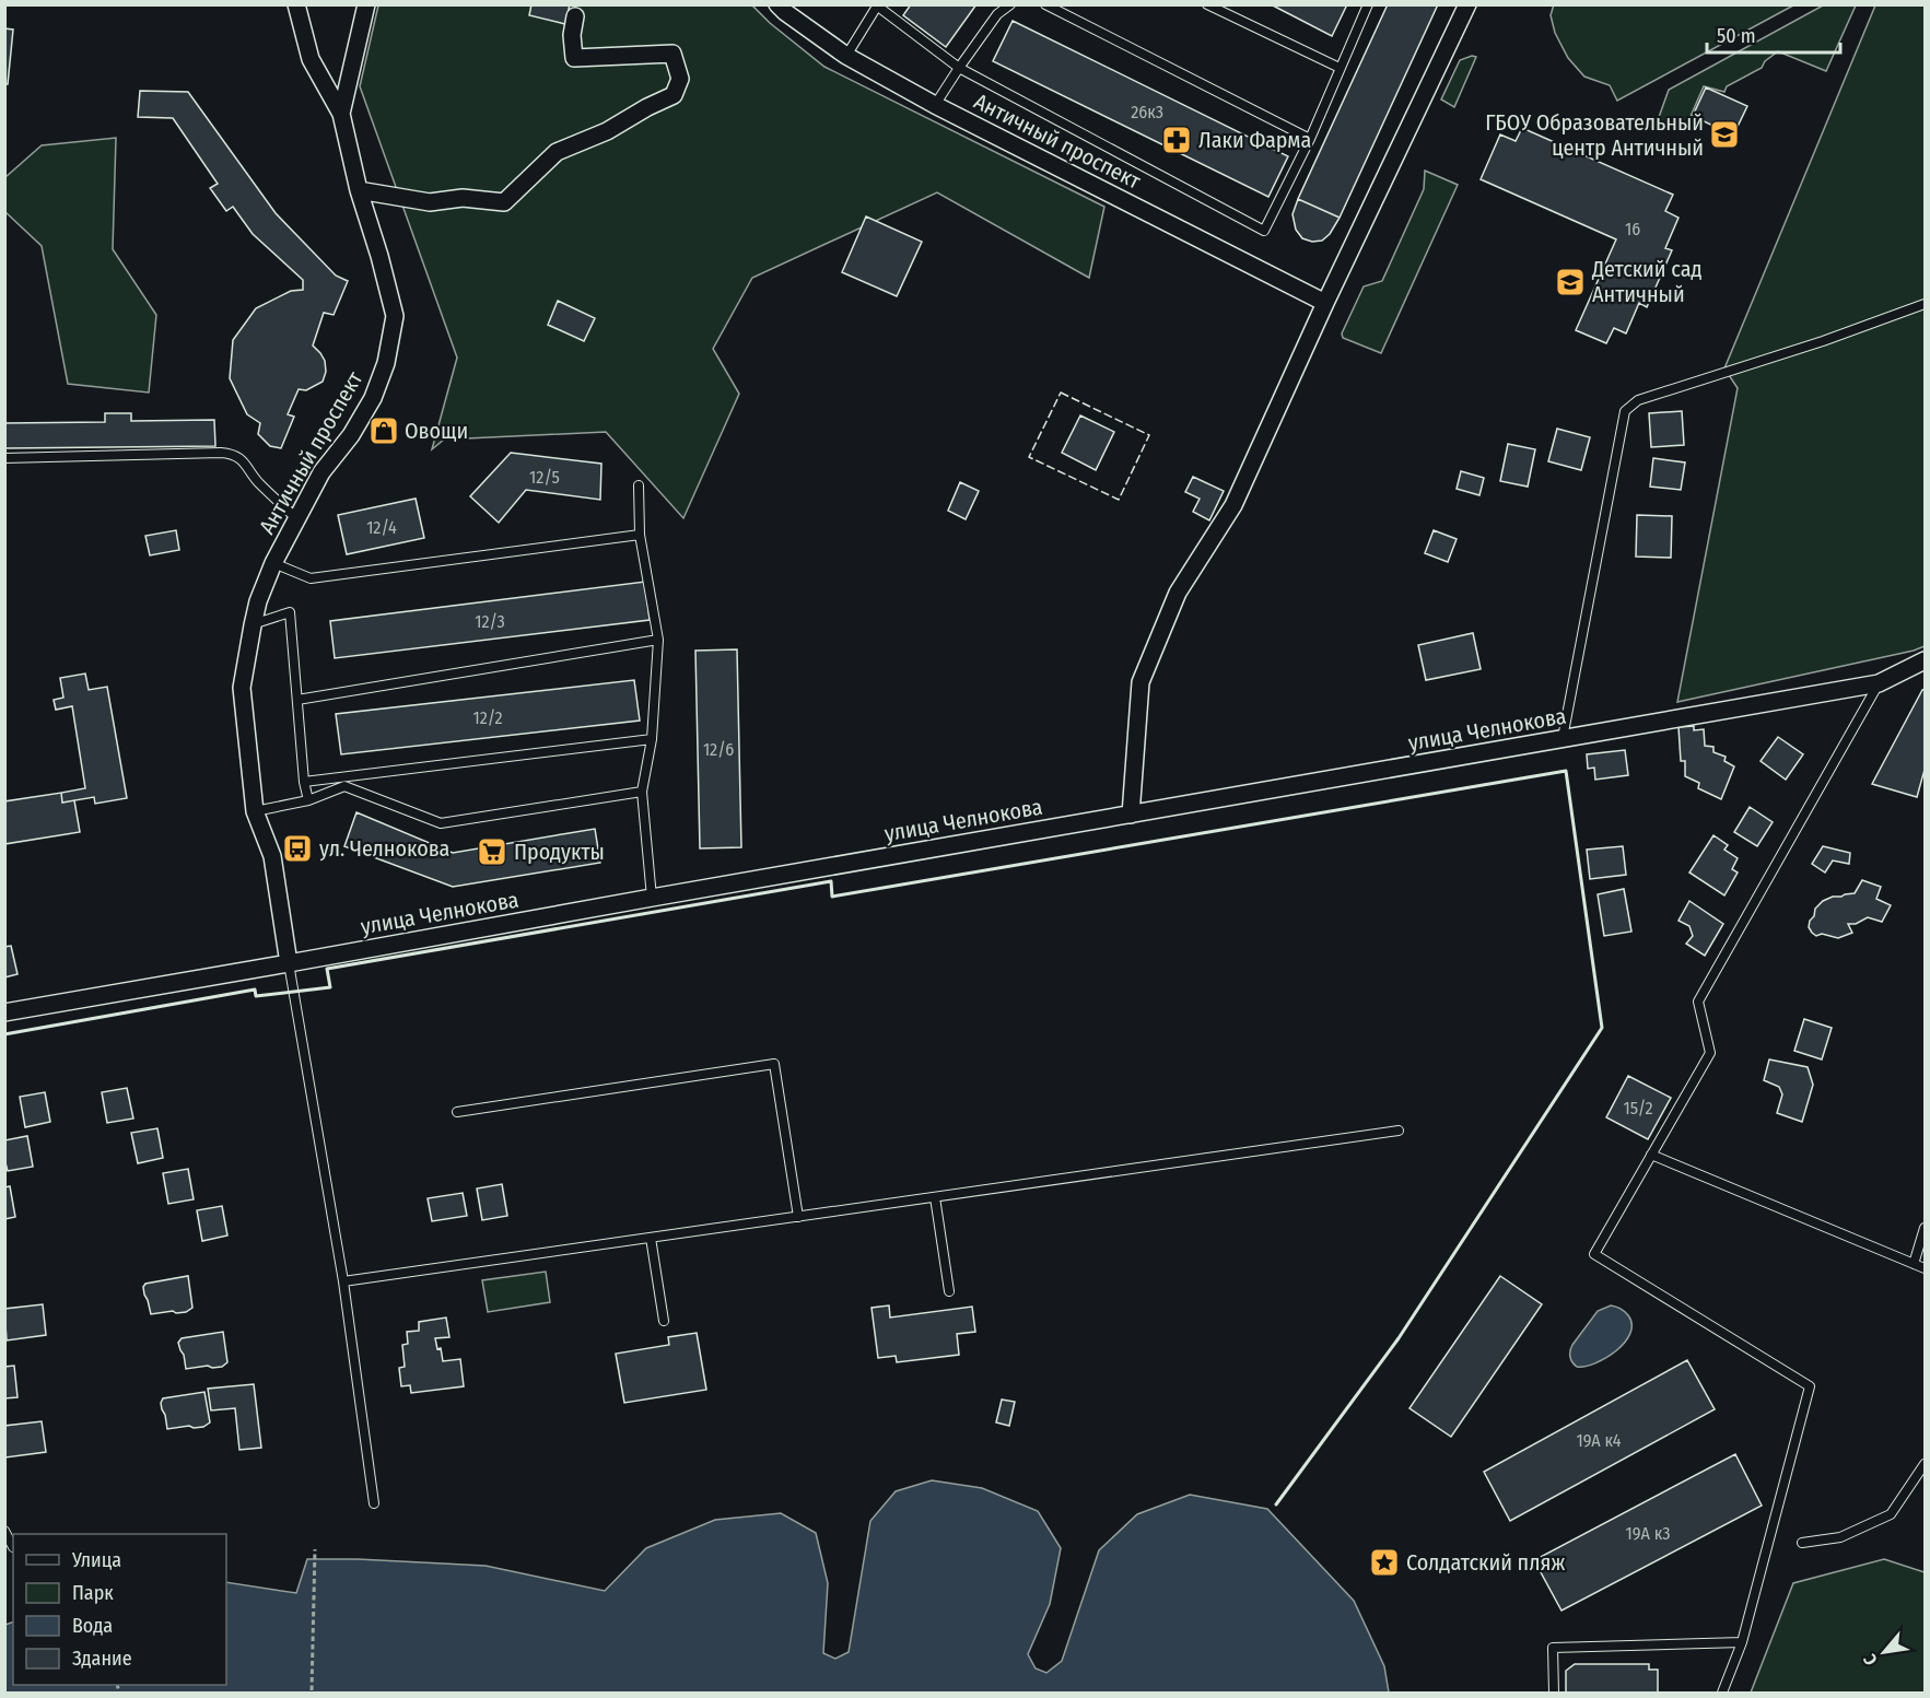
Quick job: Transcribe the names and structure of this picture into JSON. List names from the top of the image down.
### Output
{
  "streets": {
    "street": ["Античный проспект", "улица Челнокова"]
  },
  "crossings": [
    ["Античный проспект", "улица Челнокова"]
  ],
  "places": {
    "school or university": ["ГБОУ Образовательный центр Античный", "Детский сад Античный"],
    "pharmacy": ["Лаки Фарма"],
    "shop": ["Овощи"],
    "bus stop": ["ул. Челнокова"],
    "supermarket": ["Продукты"],
    "place": ["Солдатский пляж"]
  },
  "house_numbers": [
    "26к3",
    "16",
    "12/5",
    "12/4",
    "12/3",
    "12/2",
    "12/6",
    "15/2",
    "19А к4",
    "19А к3"
  ],
  "legend": [
    "Улица",
    "Парк",
    "Вода",
    "Здание"
  ],
  "scale_bar": "50 m",
  "north": "bottom left"
}
